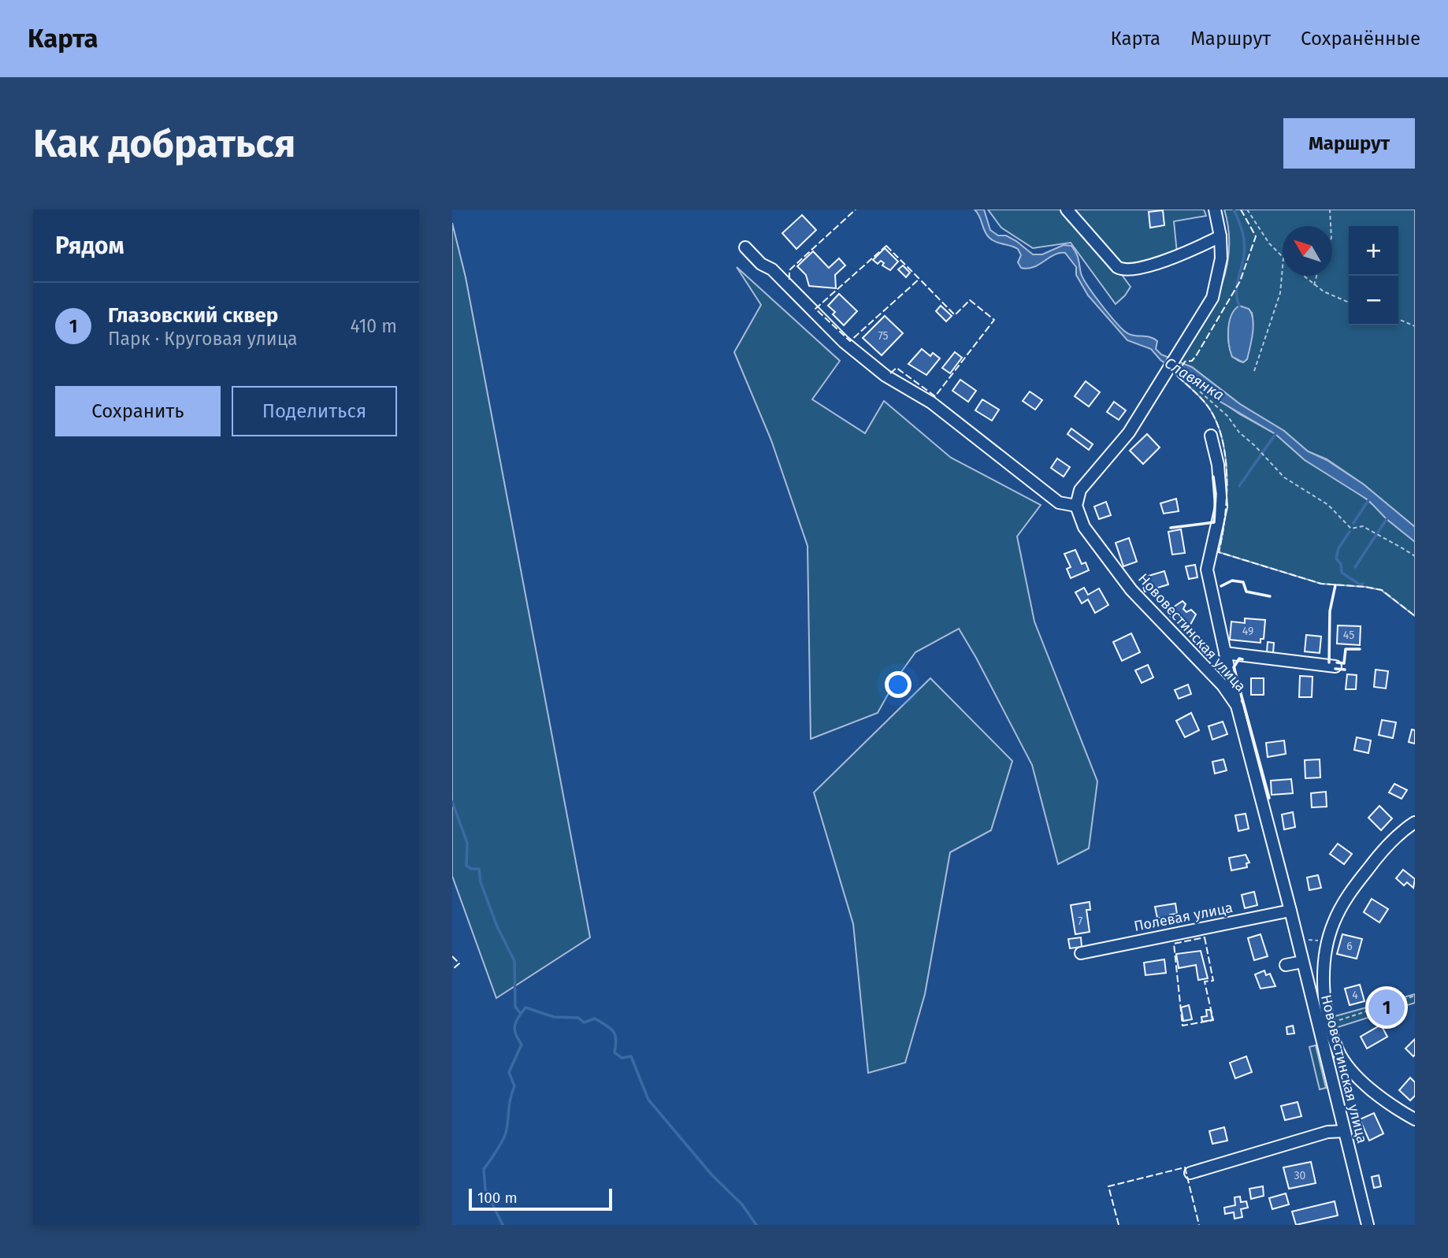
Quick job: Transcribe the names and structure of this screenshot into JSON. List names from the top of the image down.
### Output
{
  "streets": {
    "street": ["Нововестинская улица", "Полевая улица"]
  },
  "crossings": [
    ["Нововестинская улица", "Полевая улица"]
  ],
  "water": ["Славянка"],
  "house_numbers": [
    "75",
    "49",
    "45",
    "7",
    "6",
    "4",
    "30"
  ],
  "scale_bar": "100 m",
  "north": "top left",
  "page": {
    "header": "Карта",
    "nav": ["Карта", "Маршрут", "Сохранённые"],
    "buttons": [
      "Маршрут",
      ["Сохранить", "Поделиться"]
    ],
    "title": "Как добраться",
    "heading": "Рядом",
    "map_buttons": ["+", "−"],
    "list": [
      {
        "mark": "1",
        "name": "Глазовский сквер",
        "note": "Парк · Круговая улица",
        "value": "410 m"
      }
    ],
    "pins": "1",
    "scale": "100 m"
  }
}
